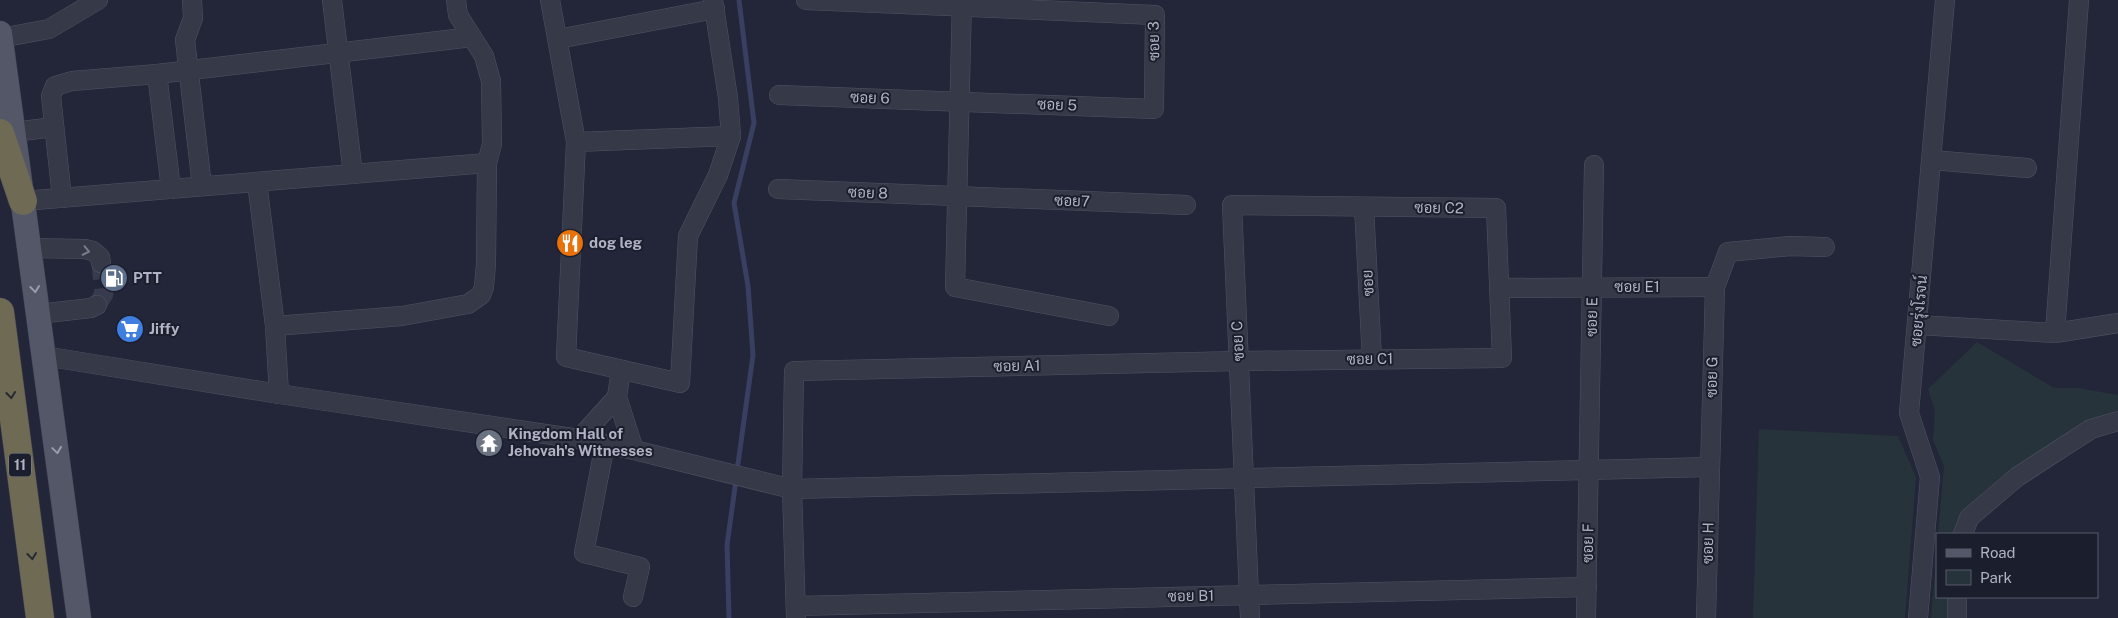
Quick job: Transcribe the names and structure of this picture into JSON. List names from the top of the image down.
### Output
{
  "streets": {
    "highway": ["11"],
    "street": [
      "ซอย 3",
      "ซอย 6",
      "ซอย 5",
      "ซอย 8",
      "ซอย7",
      "ซอย C2",
      "ซอย",
      "ซอย E1",
      "ซอยรุ่งโรจน์",
      "ซอย E",
      "ซอย C",
      "ซอย C1",
      "ซอย A1",
      "ซอย G",
      "ซอย F",
      "ซอย H",
      "ซอย B1"
    ]
  },
  "crossings": [
    ["ซอย 3", "ซอย 5"],
    ["ซอย 6", "ซอย 5"],
    ["ซอย 8", "ซอย7"],
    ["ซอย C2", "ซอย"],
    ["ซอย C2", "ซอย E1"],
    ["ซอย C2", "ซอย C"],
    ["ซอย C2", "ซอย C1"],
    ["ซอย", "ซอย C1"],
    ["ซอย E1", "ซอย E"],
    ["ซอย E1", "ซอย G"],
    ["ซอย E", "ซอย F"],
    ["ซอย C", "ซอย C1"],
    ["ซอย C", "ซอย A1"],
    ["ซอย C", "ซอย B1"],
    ["ซอย C1", "ซอย A1"],
    ["ซอย G", "ซอย H"],
    ["ซอย F", "ซอย B1"]
  ],
  "places": {
    "restaurant": ["dog leg"],
    "fuel station": ["PTT"],
    "supermarket": ["Jiffy"],
    "temple": ["Kingdom Hall of Jehovah's Witnesses"]
  },
  "legend": ["Road", "Park"]
}
